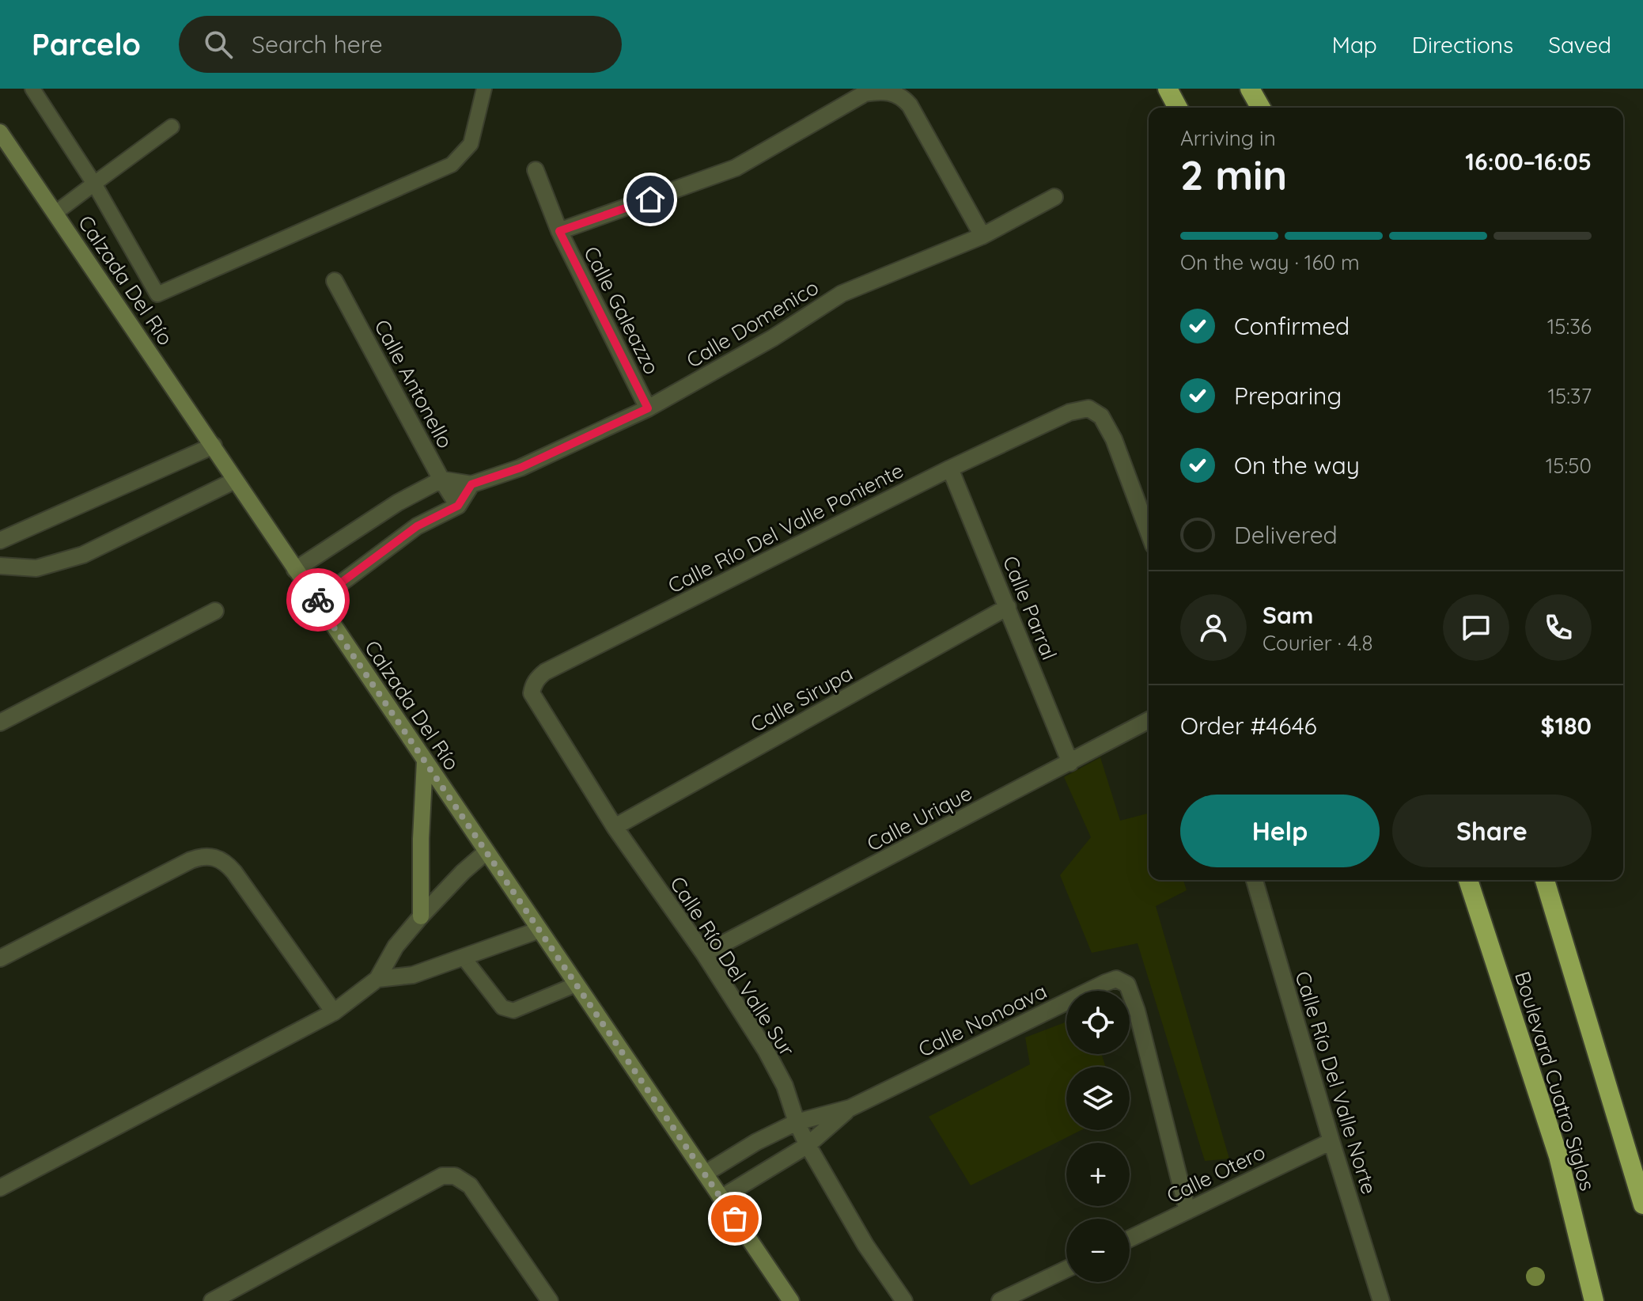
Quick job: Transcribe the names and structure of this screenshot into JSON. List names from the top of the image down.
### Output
{
  "streets": {
    "highway": ["Boulevard Cuatro Siglos"],
    "street": [
      "Calzada Del Río",
      "Calle Galeazzo",
      "Calle Domenico",
      "Calle Antonello",
      "Calle Río Del Valle Poniente",
      "Calle Parral",
      "Calle Sirupa",
      "Calle Urique",
      "Calle Río Del Valle Sur",
      "Calle Nonoava",
      "Calle Río Del Valle Norte",
      "Calle Otero"
    ]
  },
  "crossings": [
    ["Calzada Del Río", "Calle Nonoava"],
    ["Calle Galeazzo", "Calle Domenico"],
    ["Calle Domenico", "Calle Antonello"],
    ["Calle Río Del Valle Poniente", "Calle Parral"],
    ["Calle Río Del Valle Poniente", "Calle Río Del Valle Sur"],
    ["Calle Parral", "Calle Sirupa"],
    ["Calle Parral", "Calle Urique"],
    ["Calle Sirupa", "Calle Río Del Valle Sur"],
    ["Calle Urique", "Calle Río Del Valle Sur"],
    ["Calle Río Del Valle Sur", "Calle Nonoava"],
    ["Calle Nonoava", "Calle Otero"],
    ["Calle Río Del Valle Norte", "Calle Otero"]
  ],
  "page": {
    "header": "Parcelo",
    "search": "Search here",
    "nav": ["Map", "Directions", "Saved"],
    "heading": ["2 min", "Arriving in", "16:00–16:05"],
    "panel": [
      "Sam",
      "Courier · 4.8",
      "Order #4646",
      "$180"
    ],
    "bar": "On the way · 160 m",
    "list": [
      ["Confirmed", "15:36"],
      ["Preparing", "15:37"],
      ["On the way", "15:50"],
      "Delivered"
    ],
    "buttons": ["Help", "Share"],
    "map_buttons": ["+", "−"]
  }
}
